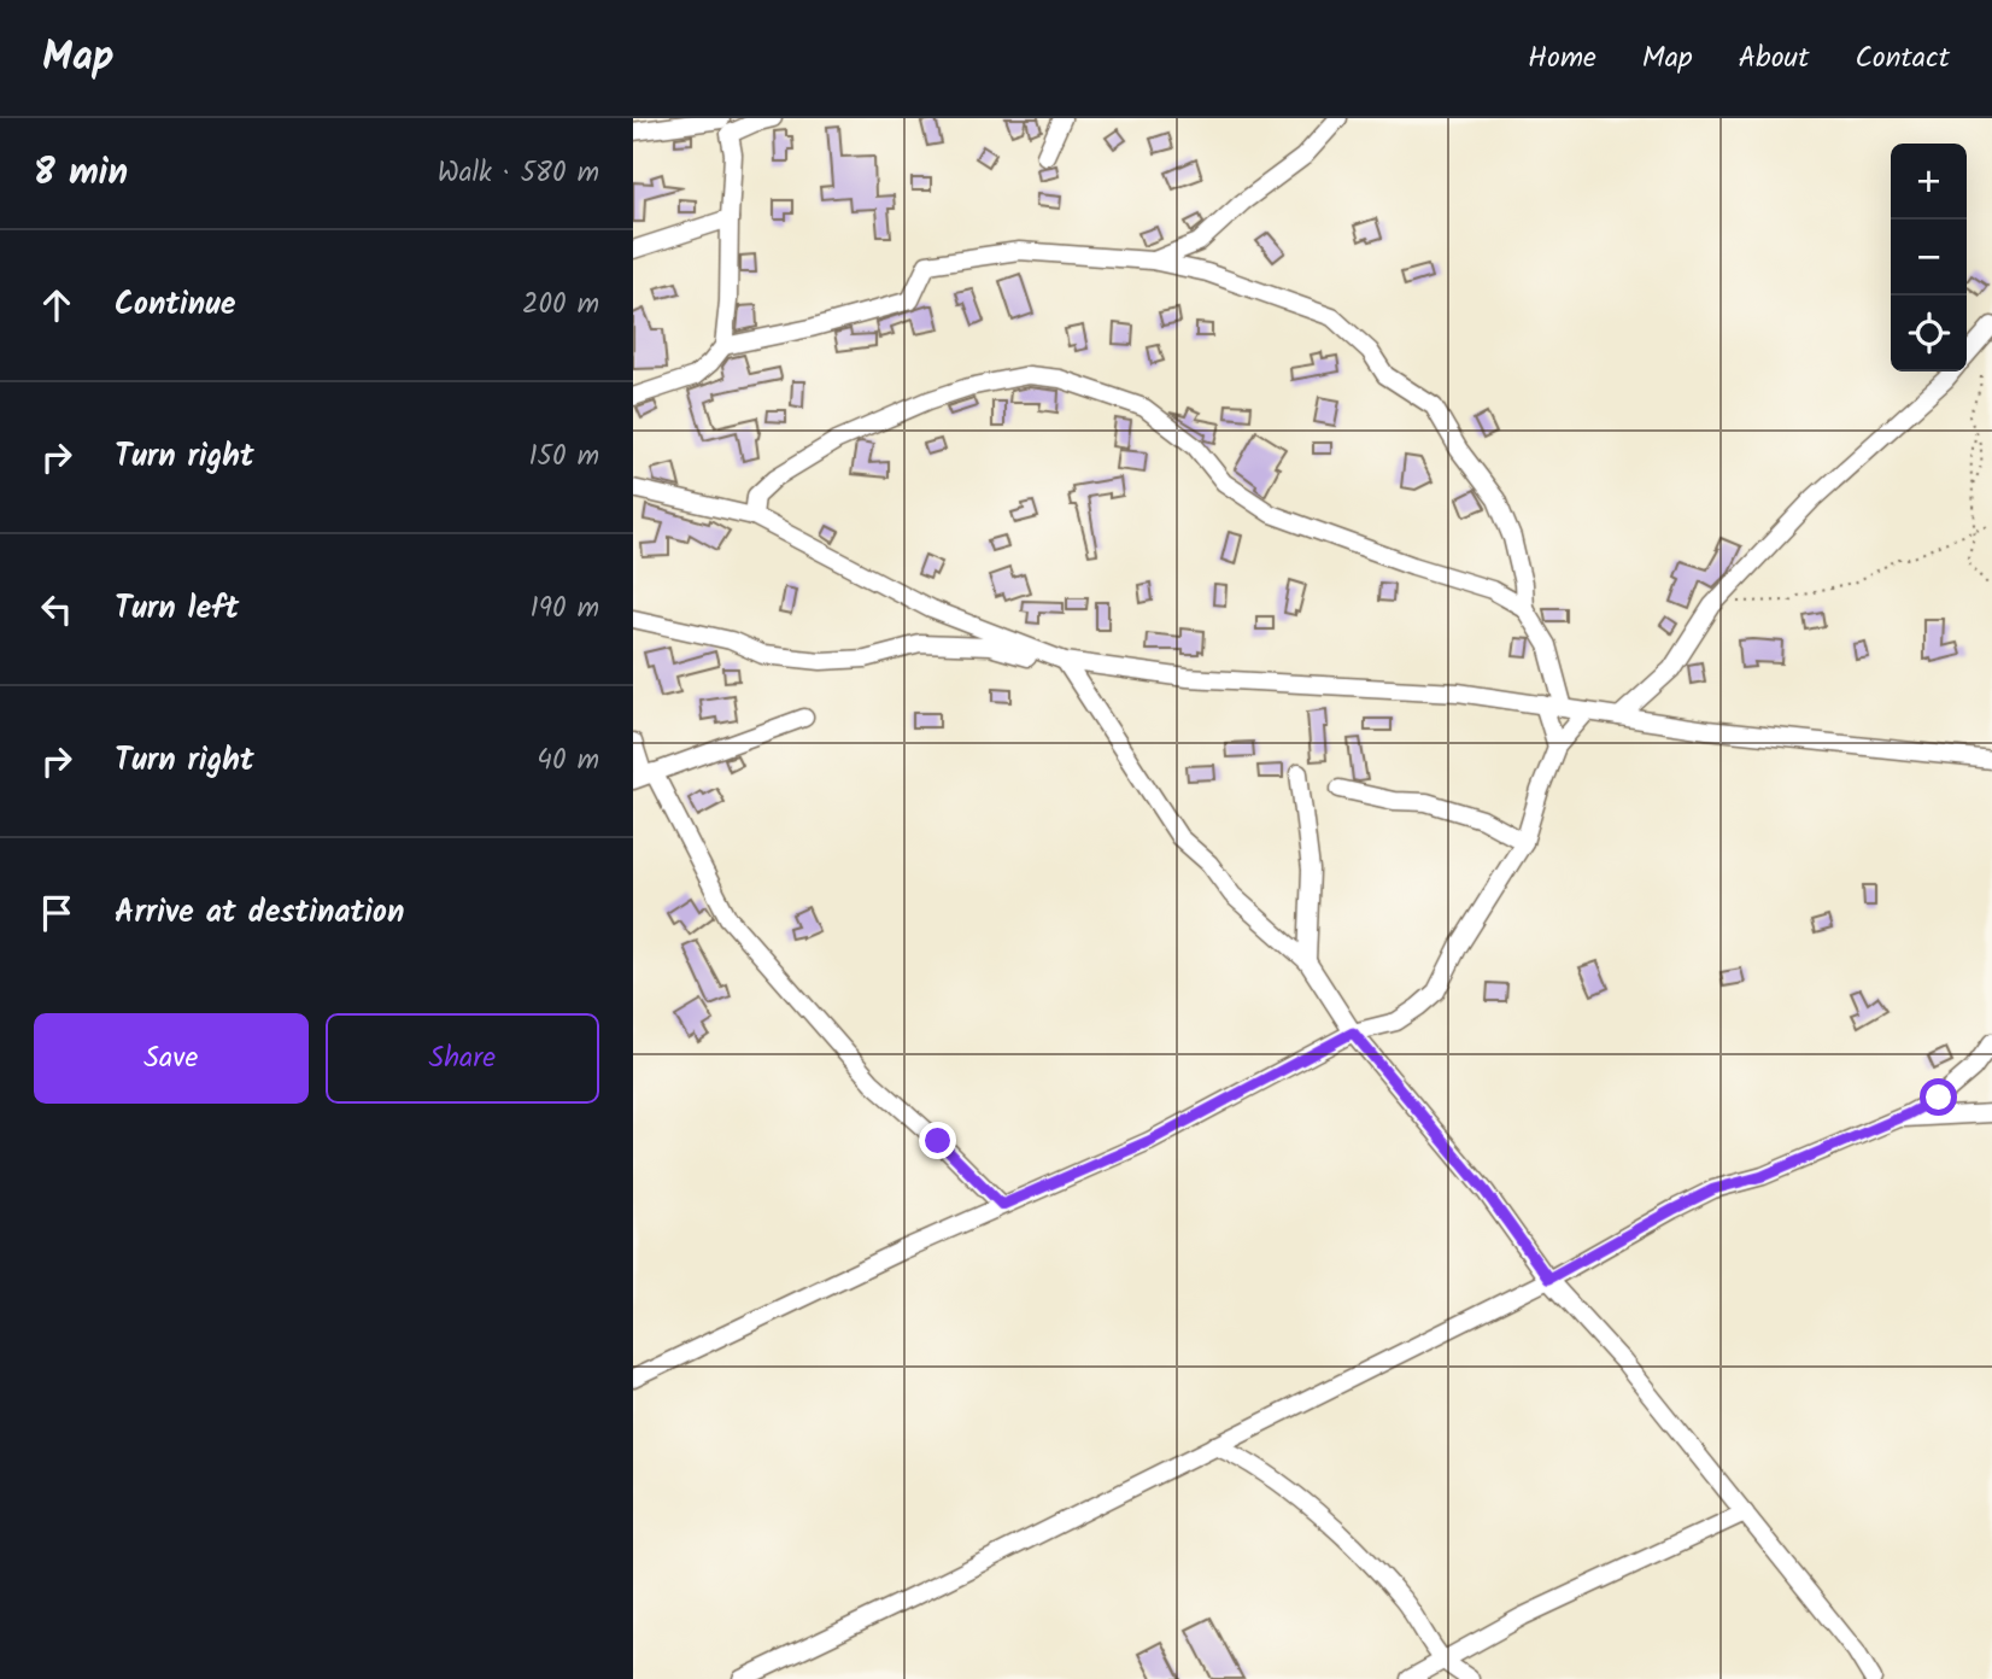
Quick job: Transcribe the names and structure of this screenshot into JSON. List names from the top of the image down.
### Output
{
  "page": {
    "header": "Map",
    "nav": [
      "Home",
      "Map",
      "About",
      "Contact"
    ],
    "heading": ["8 min", "Walk · 580 m"],
    "map_buttons": ["+", "−"],
    "list": [
      ["Continue", "200 m"],
      ["Turn right", "150 m"],
      ["Turn left", "190 m"],
      ["Turn right", "40 m"],
      "Arrive at destination"
    ],
    "buttons": ["Save", "Share"]
  }
}
